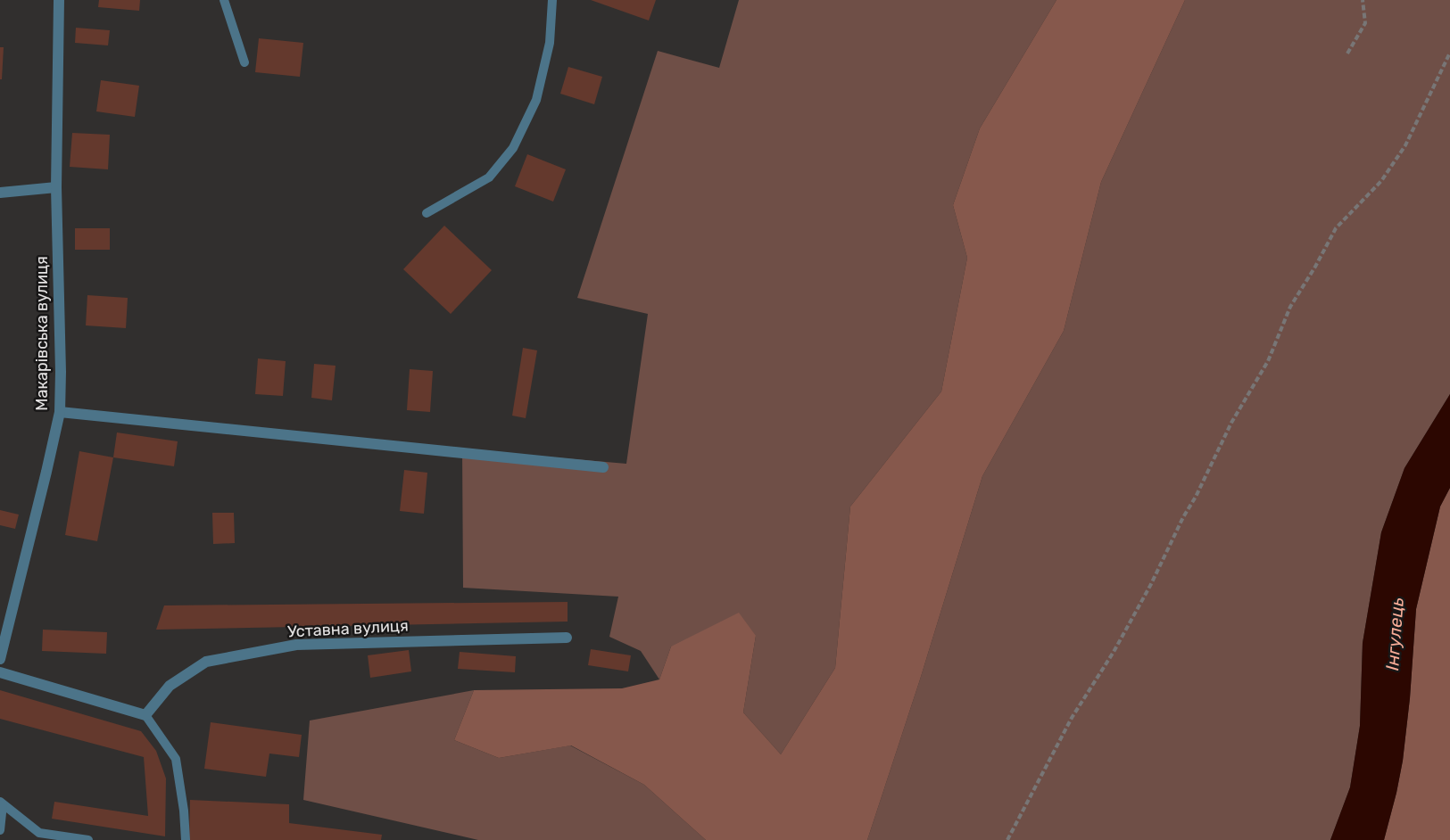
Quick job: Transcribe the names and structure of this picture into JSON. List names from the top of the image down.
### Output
{
  "streets": {
    "street": ["Макарівська вулиця", "Уставна вулиця"]
  },
  "water": ["Інгулець"]
}
